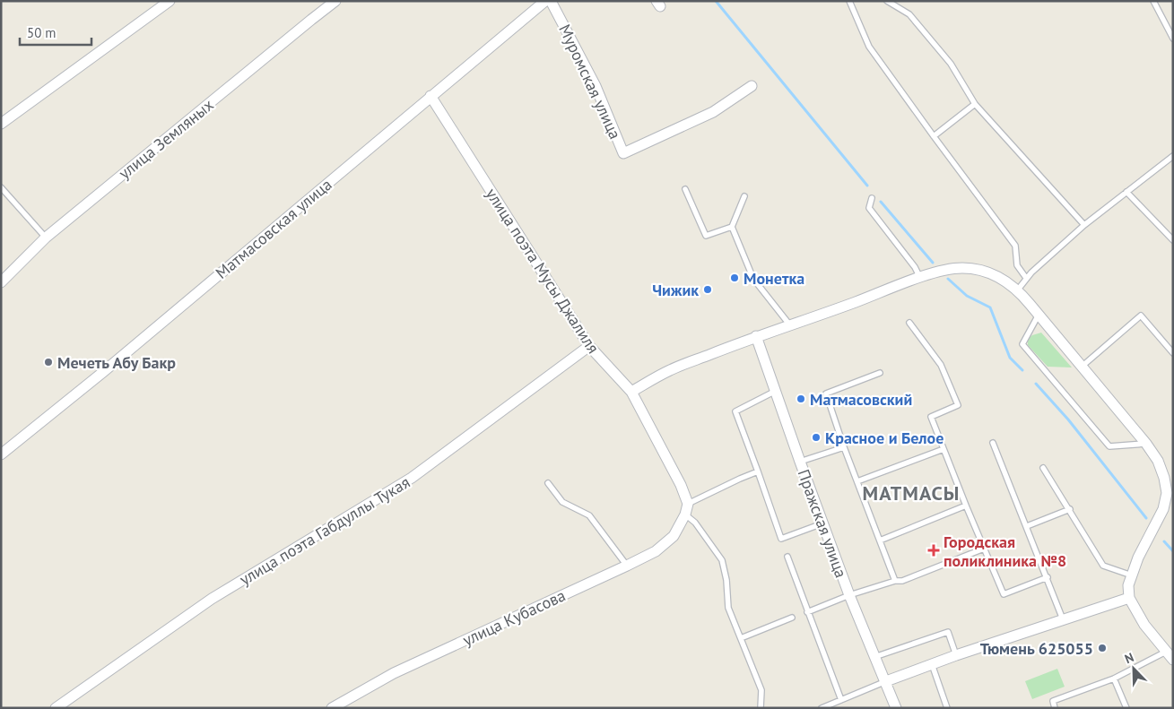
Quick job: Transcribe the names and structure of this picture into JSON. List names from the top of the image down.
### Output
{
  "streets": {
    "street": [
      "Муромская улица",
      "улица Земляных",
      "Матмасовская улица",
      "улица поэта Мусы Джалиля",
      "Пражская улица",
      "улица поэта Габдуллы Тукая",
      "улица Кубасова"
    ]
  },
  "crossings": [
    ["Матмасовская улица", "улица поэта Мусы Джалиля"],
    ["улица поэта Мусы Джалиля", "улица поэта Габдуллы Тукая"]
  ],
  "districts": ["МАТМАСЫ"],
  "places": {
    "other": [
      "Монетка",
      "Чижик",
      "Мечеть Абу Бакр",
      "Матмасовский",
      "Красное и Белое",
      "Тюмень 625055"
    ],
    "health": ["Городская поликлиника №8"]
  },
  "scale_bar": "50 m",
  "north": "top left"
}
